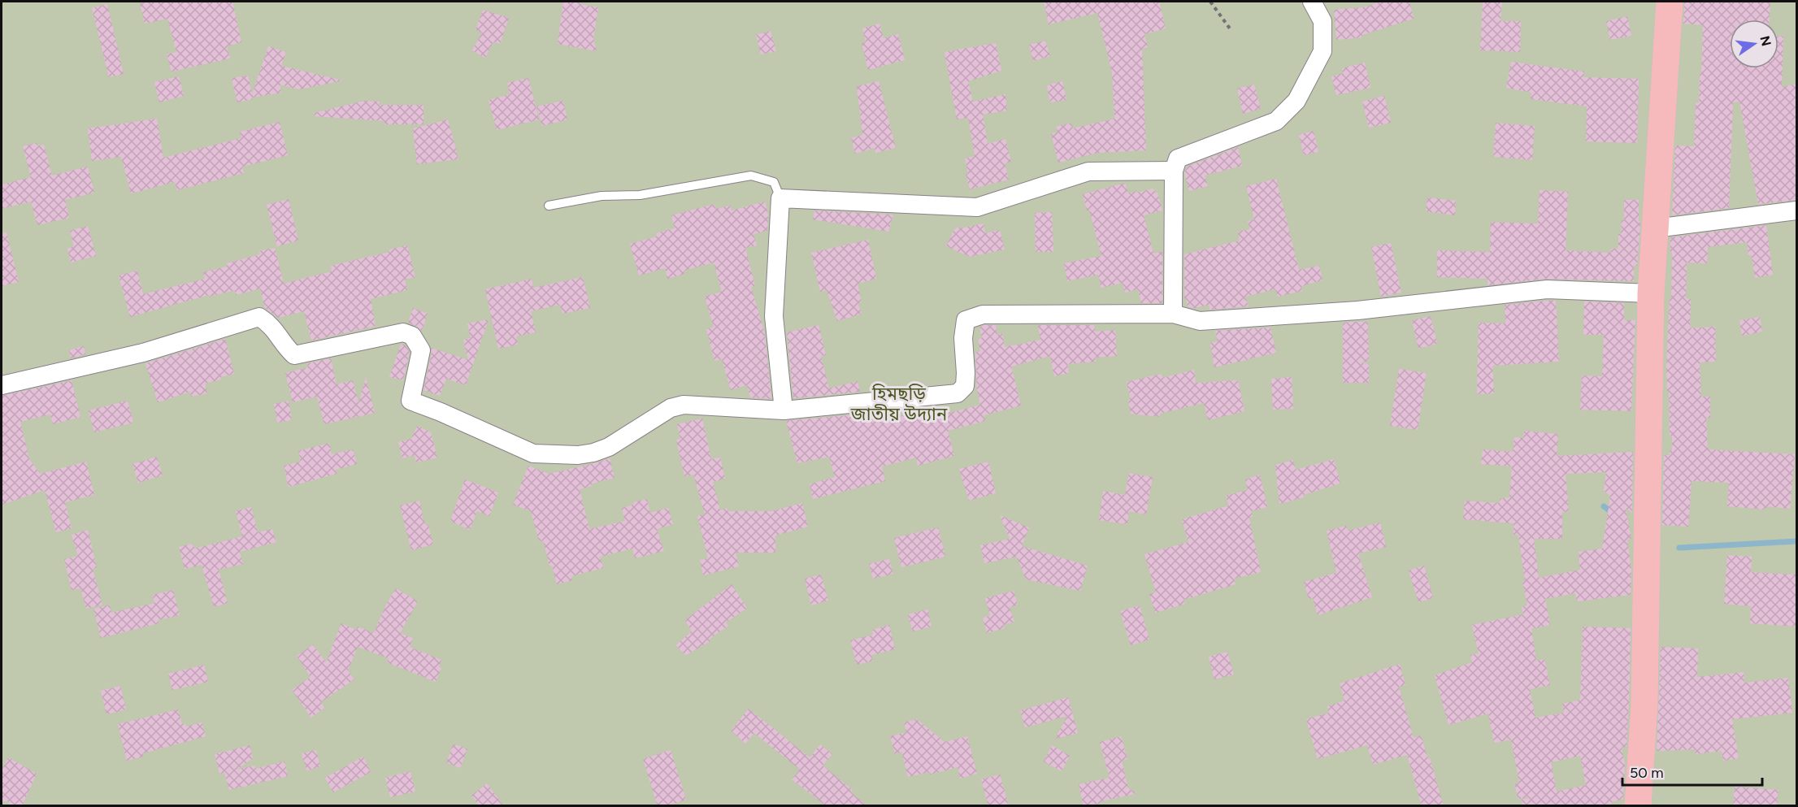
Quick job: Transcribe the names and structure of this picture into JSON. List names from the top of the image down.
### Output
{
  "parks": ["হিমছড়ি জাতীয় উদ্যান"],
  "scale_bar": "50 m",
  "north": "right"
}
